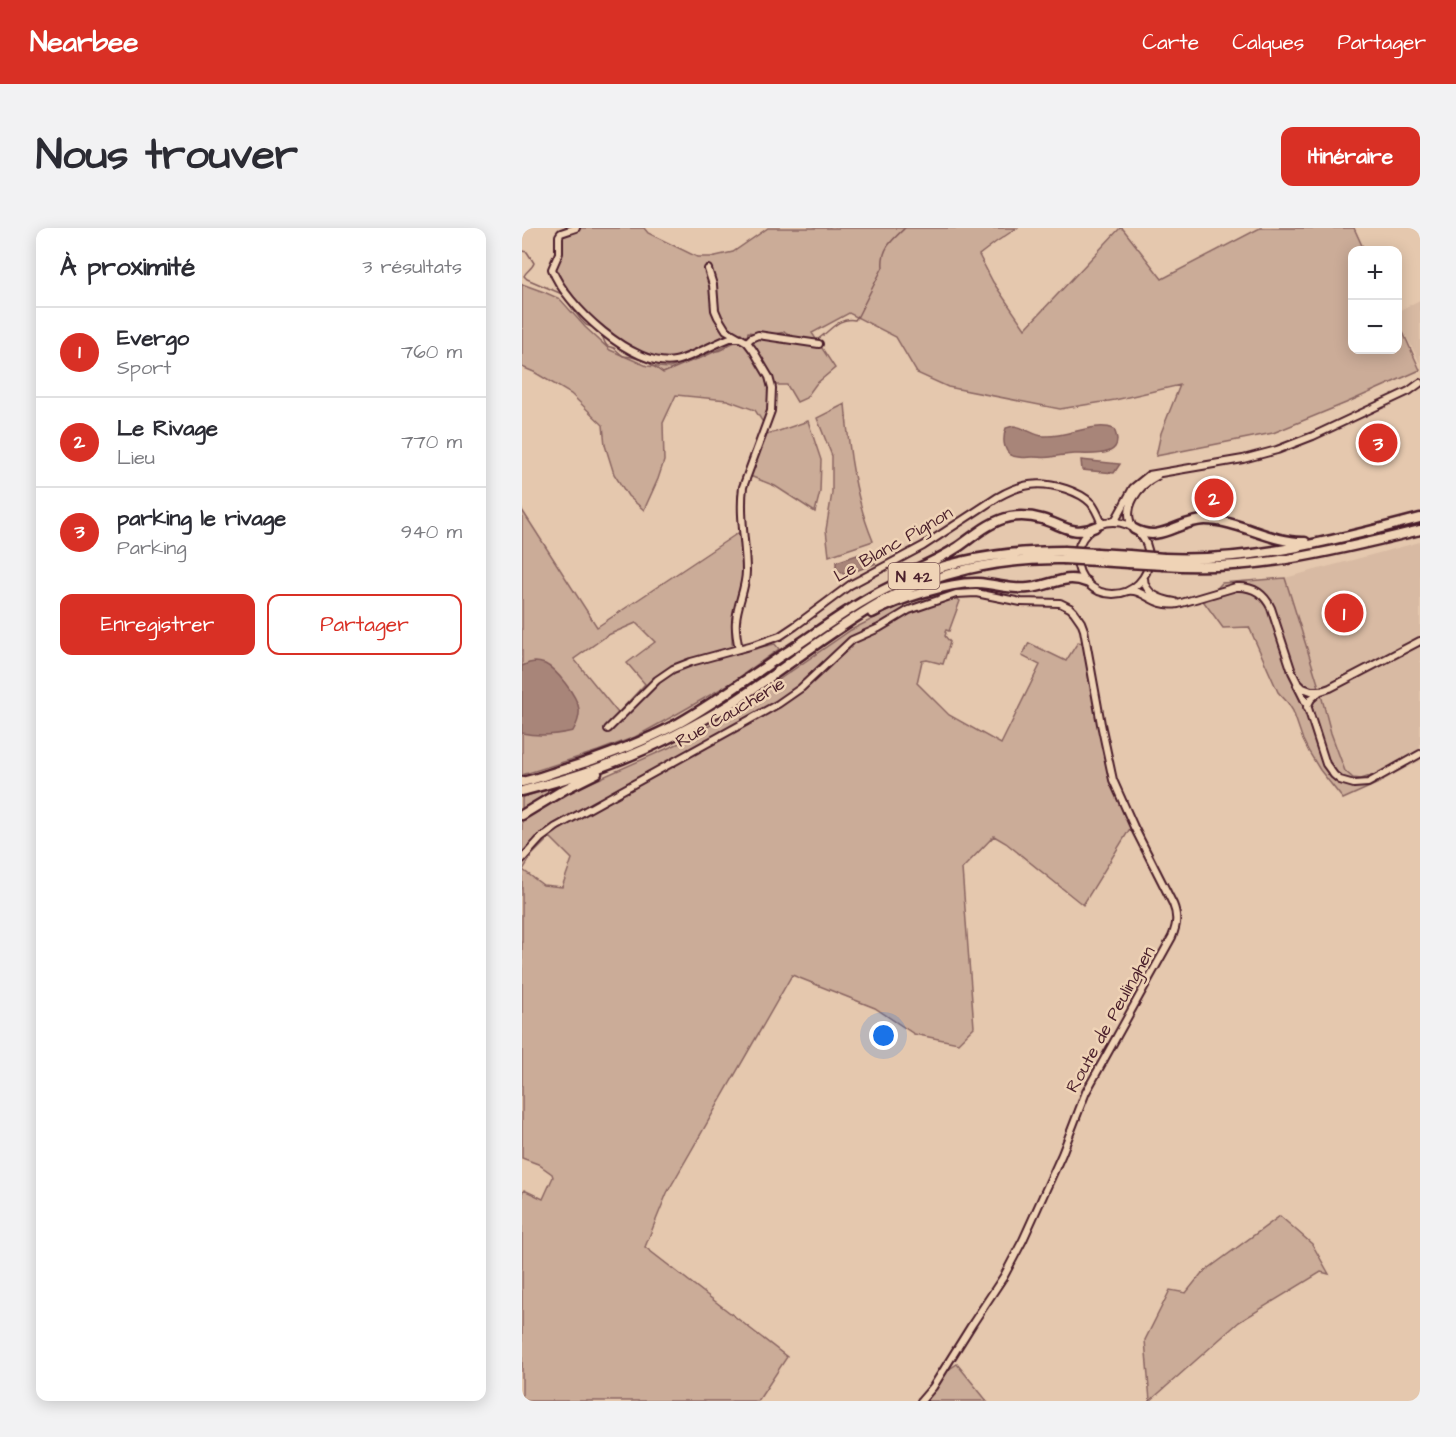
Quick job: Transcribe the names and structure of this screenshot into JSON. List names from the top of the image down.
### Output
{
  "streets": {
    "highway": ["N 42"],
    "street": ["Le Blanc Pignon", "Rue Caucherie", "Route de Peulinghen"]
  },
  "crossings": [
    ["Rue Caucherie", "Route de Peulinghen"]
  ],
  "page": {
    "header": "Nearbee",
    "nav": ["Carte", "Calques", "Partager"],
    "title": "Nous trouver",
    "buttons": [
      "Itinéraire",
      ["Enregistrer", "Partager"]
    ],
    "heading": ["À proximité", "3 résultats"],
    "map_buttons": ["+", "−"],
    "list": [
      {
        "mark": "1",
        "name": "Evergo",
        "note": "Sport",
        "value": "760 m"
      },
      {
        "mark": "2",
        "name": "Le Rivage",
        "note": "Lieu",
        "value": "770 m"
      },
      {
        "mark": "3",
        "name": "parking le rivage",
        "note": "Parking",
        "value": "940 m"
      }
    ],
    "pins": ["3", "2", "1"]
  }
}
